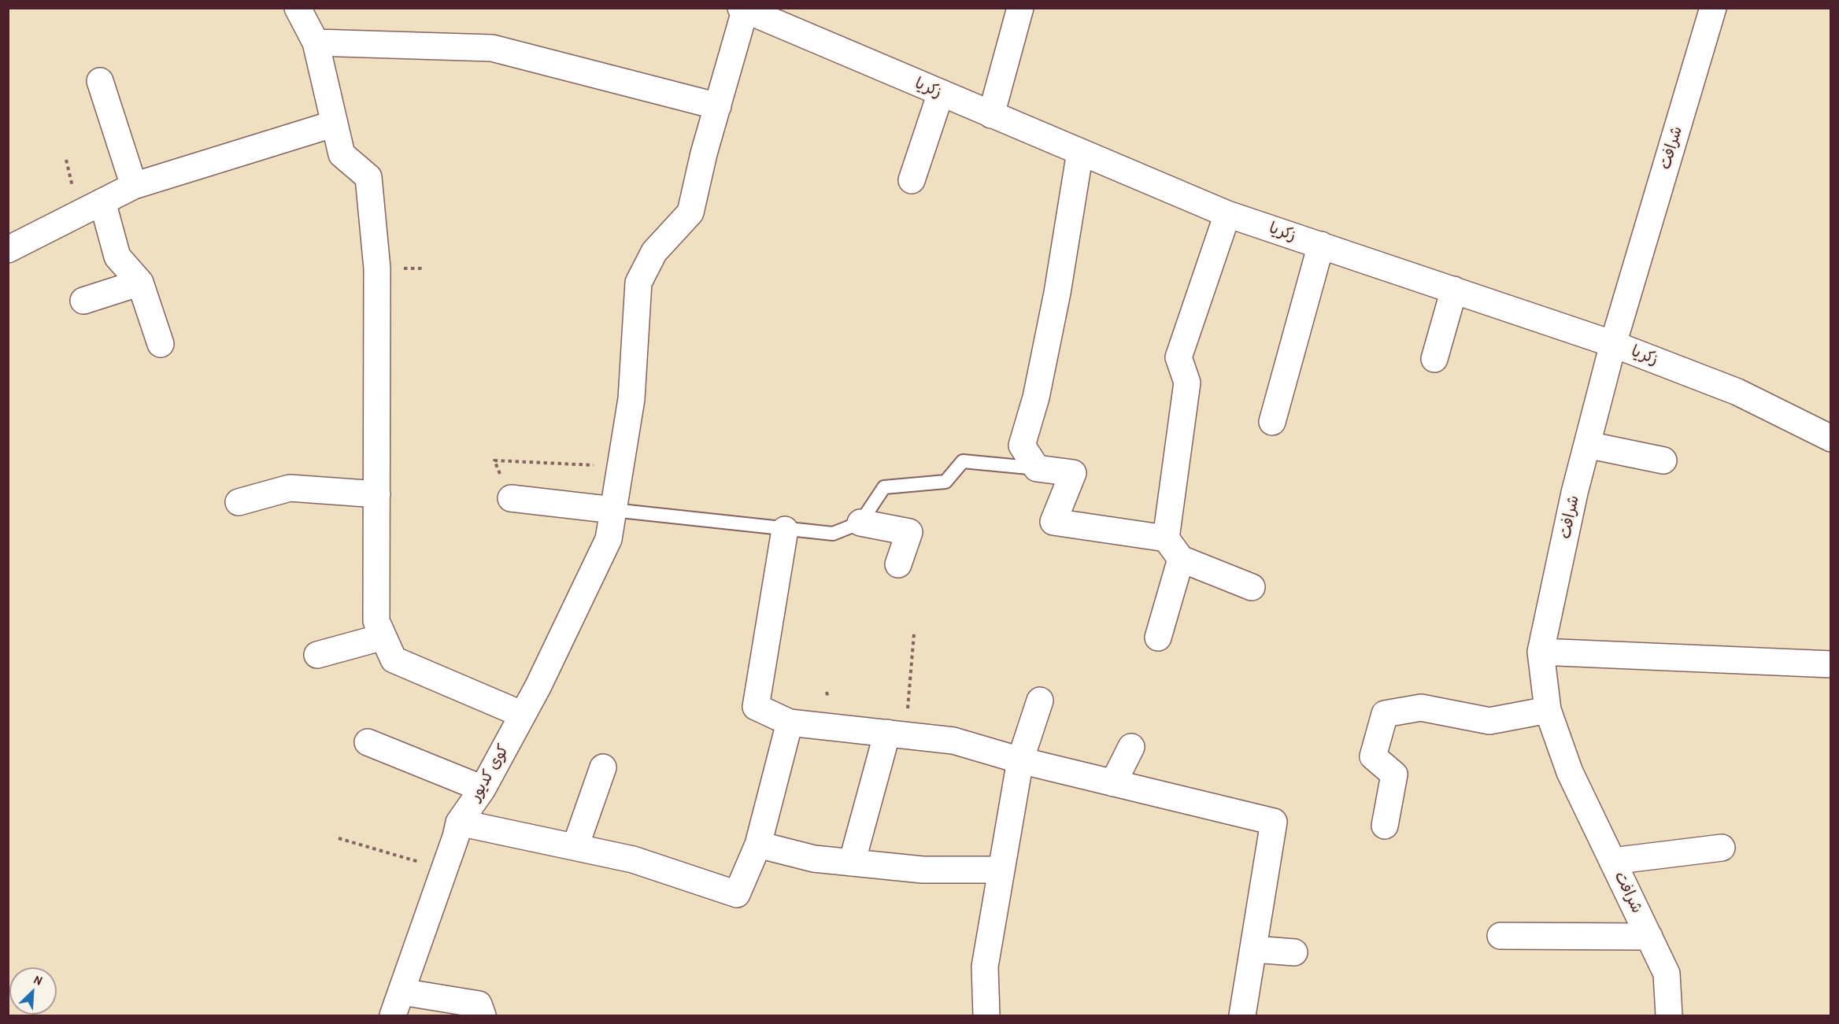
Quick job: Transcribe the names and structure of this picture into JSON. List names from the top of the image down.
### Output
{
  "streets": {
    "street": ["زکریا", "شرافت", "کوی کدیور"]
  },
  "crossings": [
    ["زکریا", "شرافت"],
    ["زکریا", "کوی کدیور"]
  ],
  "north": "top right"
}
